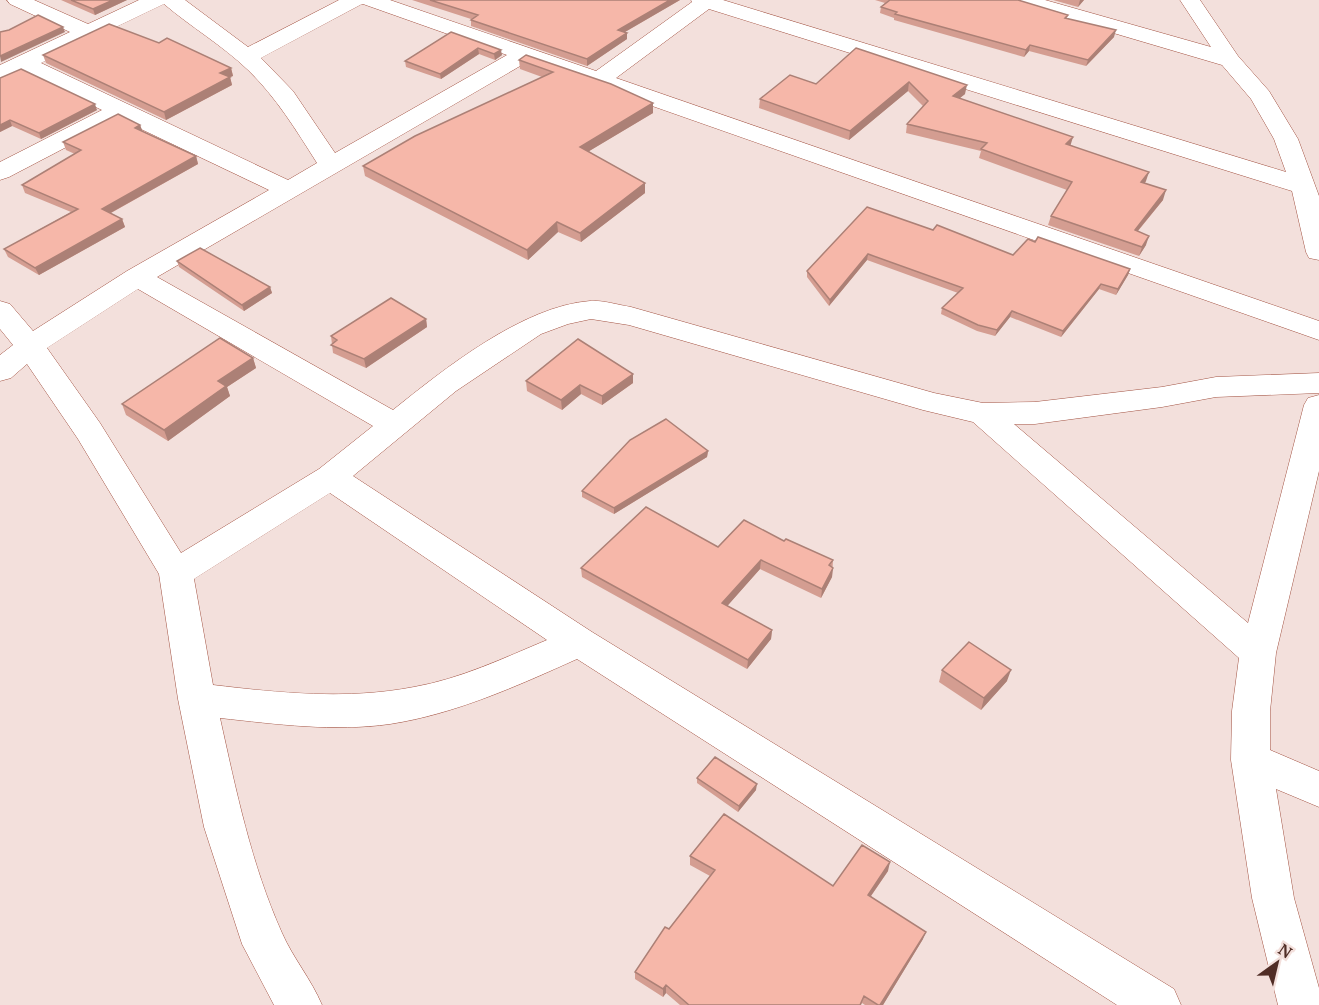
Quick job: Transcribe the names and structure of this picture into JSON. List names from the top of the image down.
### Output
{
  "north": "top right"
}
